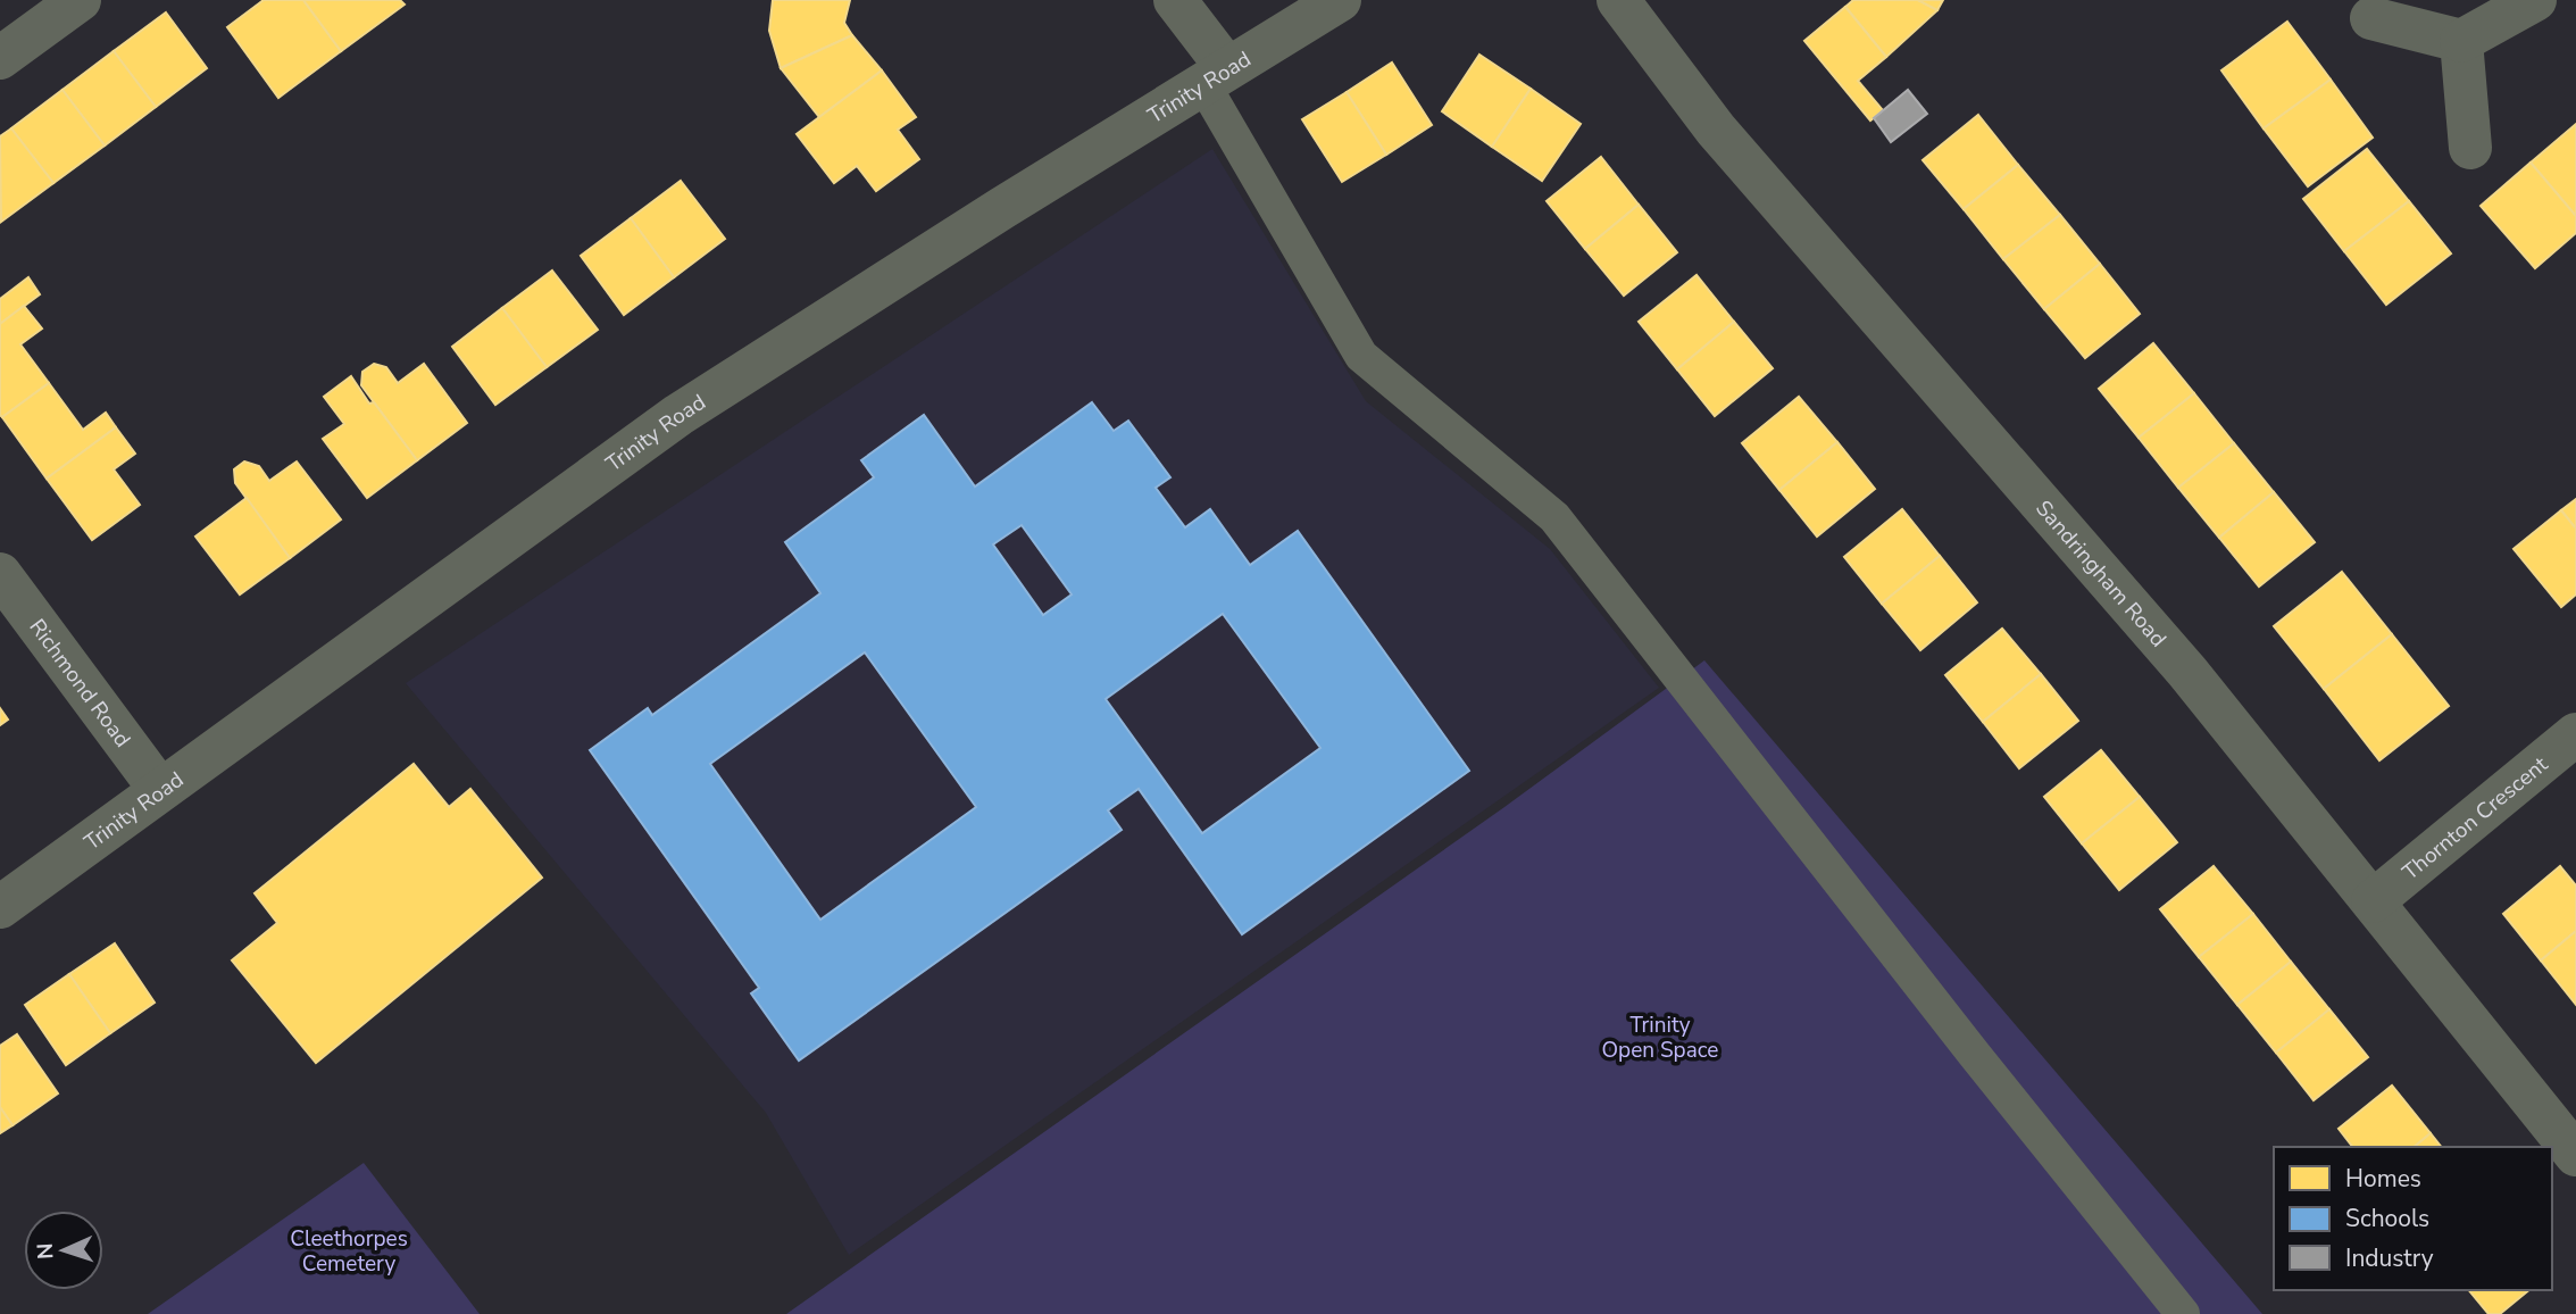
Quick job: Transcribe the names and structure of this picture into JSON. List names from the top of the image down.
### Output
{
  "streets": {
    "street": [
      "Trinity Road",
      "Sandringham Road",
      "Richmond Road",
      "Thornton Crescent"
    ]
  },
  "crossings": [
    ["Trinity Road", "Richmond Road"],
    ["Sandringham Road", "Thornton Crescent"]
  ],
  "parks": ["Trinity Open Space", "Cleethorpes Cemetery"],
  "legend": ["Homes", "Schools", "Industry"],
  "north": "left"
}
